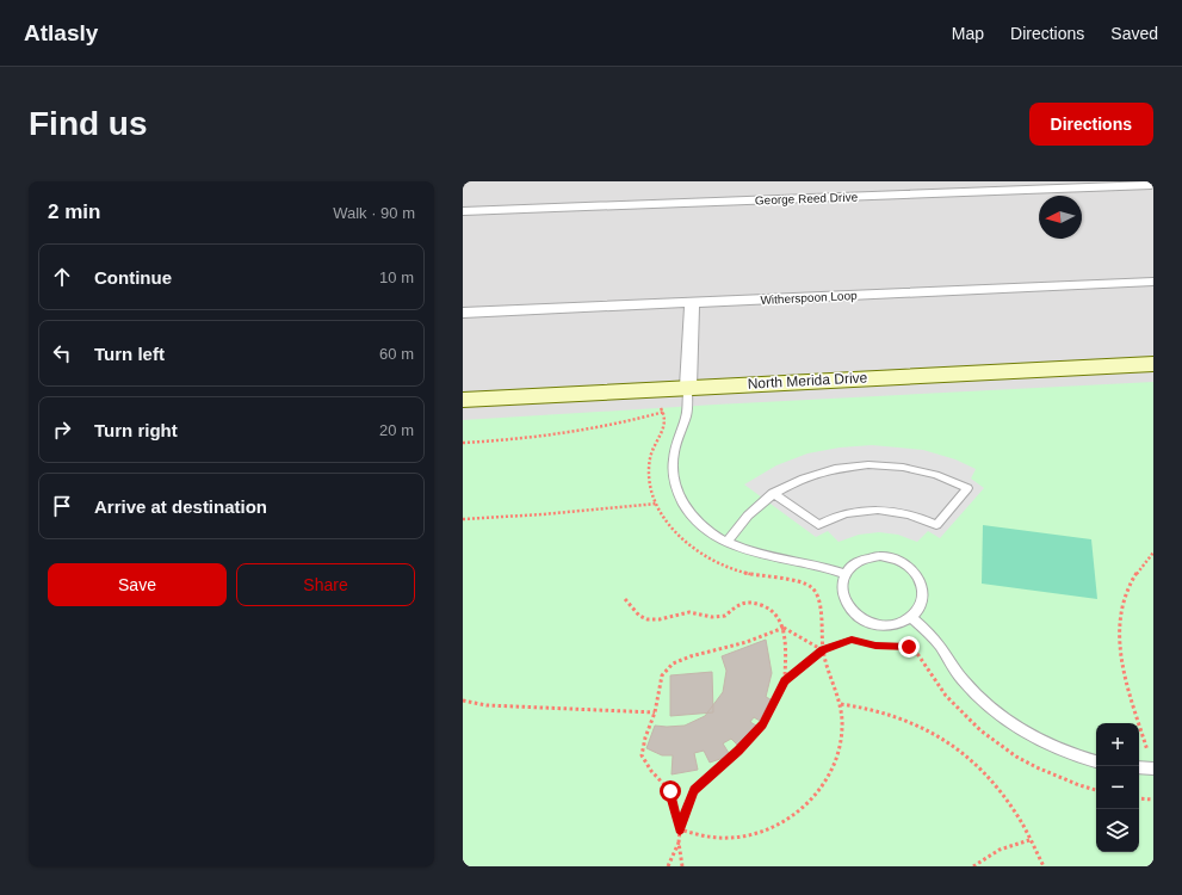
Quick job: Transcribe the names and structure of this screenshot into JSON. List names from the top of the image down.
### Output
{
  "streets": {
    "street": ["George Reed Drive", "Witherspoon Loop", "North Merida Drive"]
  },
  "north": "left",
  "page": {
    "header": "Atlasly",
    "nav": ["Map", "Directions", "Saved"],
    "buttons": [
      "Directions",
      ["Save", "Share"]
    ],
    "title": "Find us",
    "heading": ["2 min", "Walk · 90 m"],
    "list": [
      ["Continue", "10 m"],
      ["Turn left", "60 m"],
      ["Turn right", "20 m"],
      "Arrive at destination"
    ],
    "map_buttons": ["+", "−"]
  }
}
